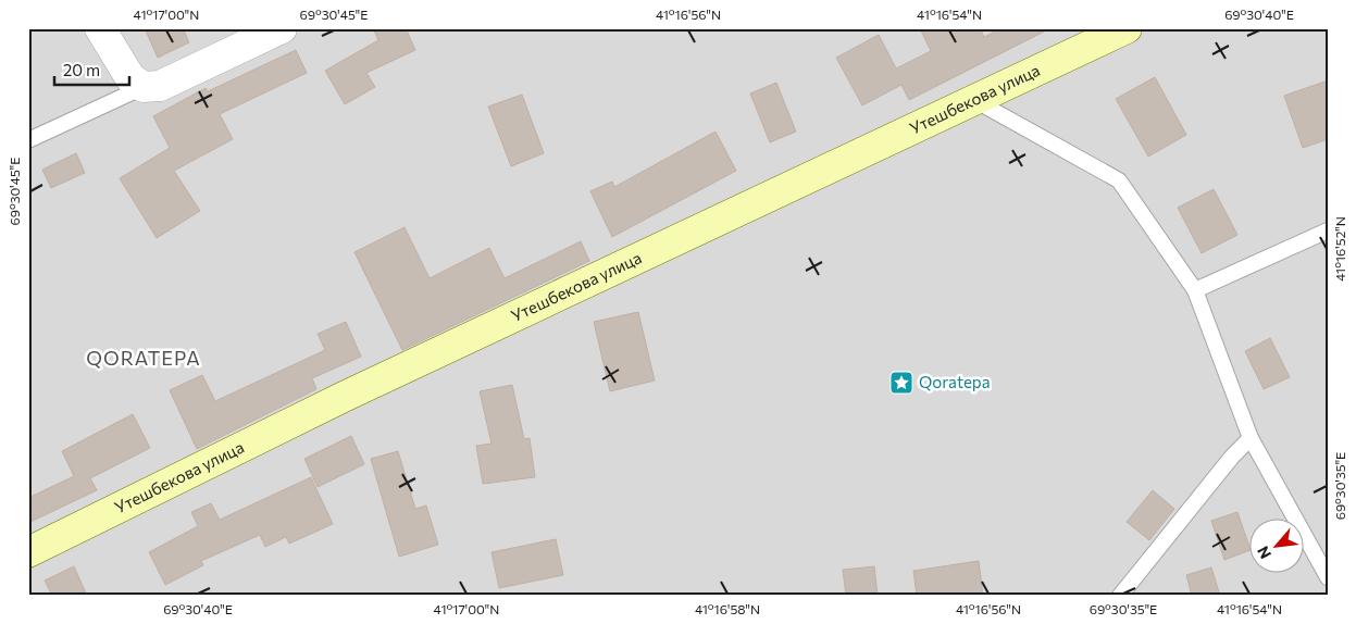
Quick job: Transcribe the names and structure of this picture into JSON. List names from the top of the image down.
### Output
{
  "streets": {
    "main road": ["Утешбекова улица"]
  },
  "districts": ["QORATEPA"],
  "places": {
    "place": ["Qoratepa"]
  },
  "scale_bar": "20 m",
  "north": "bottom left",
  "coordinates": [
    "41°17'00\"N",
    "69°30'45\"E",
    "41°16'56\"N",
    "41°16'54\"N",
    "69°30'40\"E",
    "41°16'52\"N",
    "69°30'35\"E",
    "41°16'58\"N"
  ]
}
